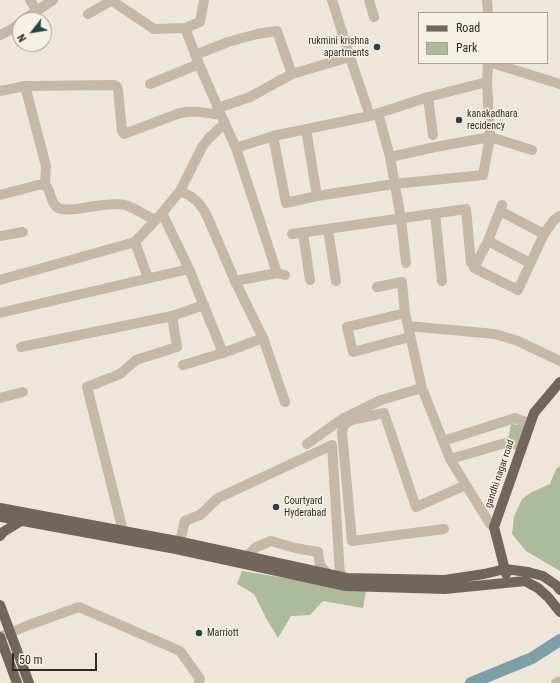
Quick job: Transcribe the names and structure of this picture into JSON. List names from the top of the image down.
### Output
{
  "streets": {
    "main road": ["gandhi nagar road"]
  },
  "places": [
    "rukmini krishna apartments",
    "kanakadhara recidency",
    "Courtyard Hyderabad",
    "Marriott"
  ],
  "legend": ["Road", "Park"],
  "scale_bar": "50 m",
  "north": "bottom left"
}
